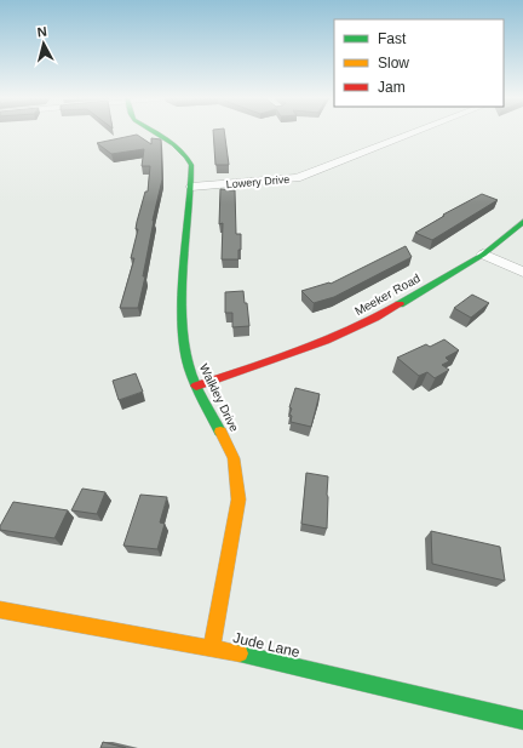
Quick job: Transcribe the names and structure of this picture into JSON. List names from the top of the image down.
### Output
{
  "streets": {
    "street": [
      "Lowery Drive",
      "Meeker Road",
      "Walkley Drive",
      "Jude Lane"
    ]
  },
  "crossings": [
    ["Lowery Drive", "Walkley Drive"],
    ["Meeker Road", "Walkley Drive"],
    ["Walkley Drive", "Jude Lane"]
  ],
  "legend": ["Fast", "Slow", "Jam"],
  "north": "top"
}
